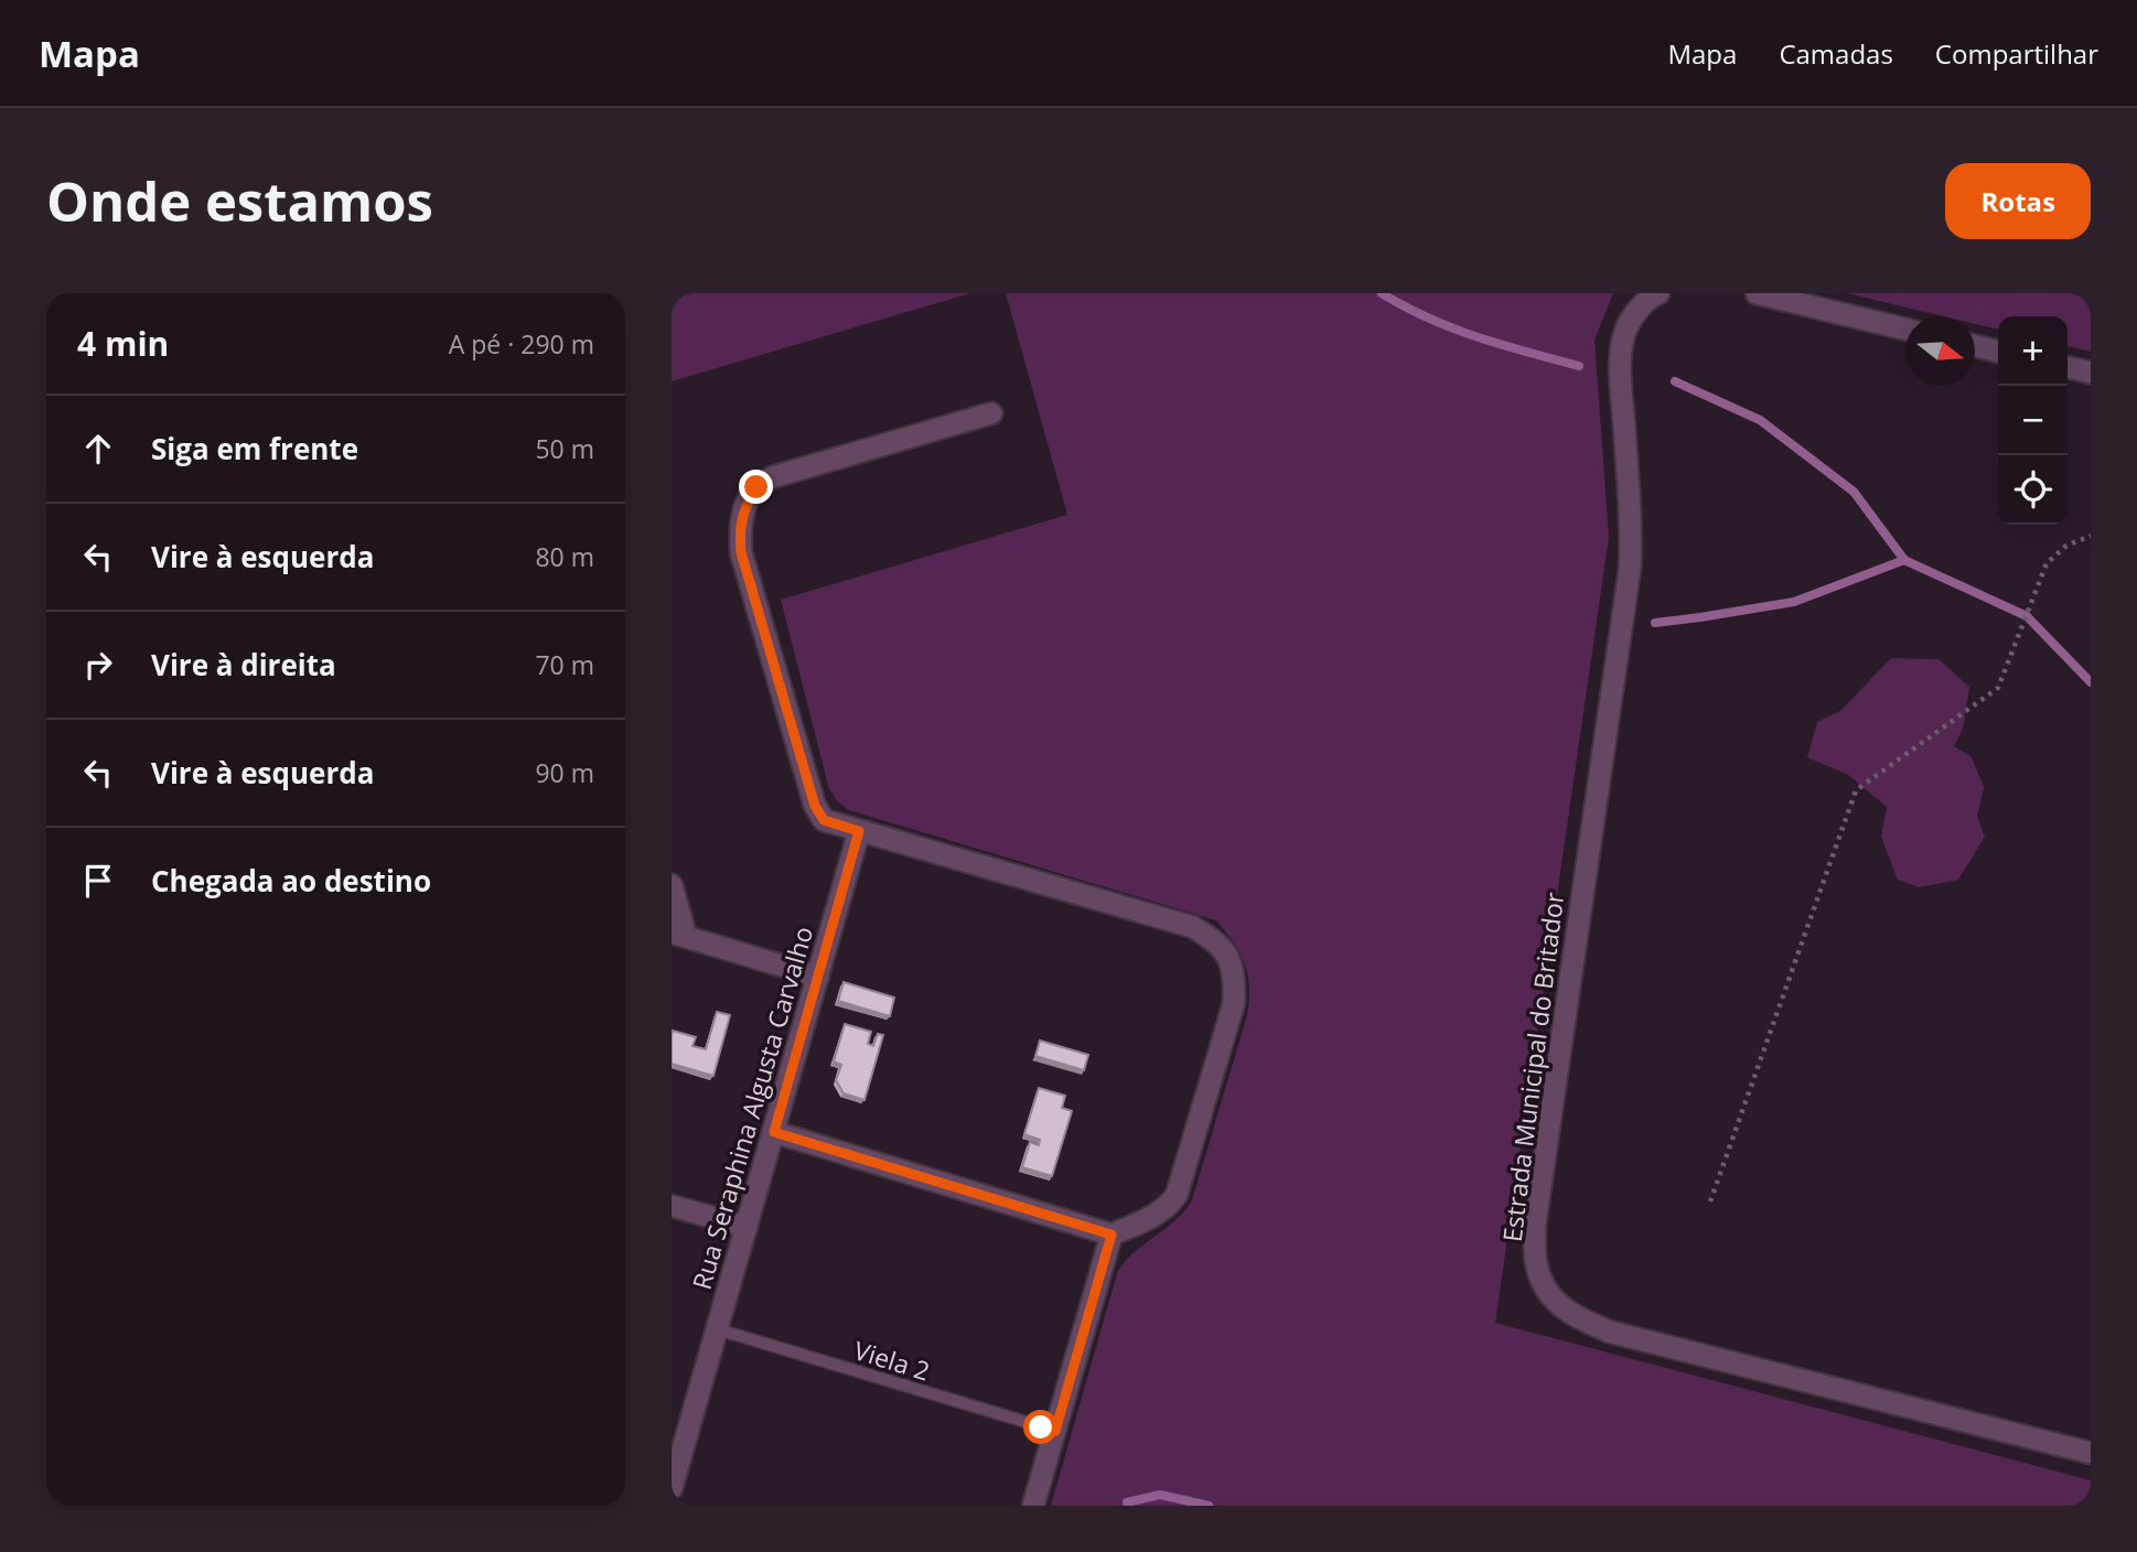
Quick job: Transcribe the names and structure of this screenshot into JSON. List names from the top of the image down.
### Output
{
  "streets": {
    "street": ["Estrada Municipal do Britador", "Rua Seraphina Algusta Carvalho"],
    "lane": ["Viela 2"]
  },
  "crossings": [
    ["Rua Seraphina Algusta Carvalho", "Viela 2"]
  ],
  "north": "right",
  "page": {
    "header": "Mapa",
    "nav": ["Mapa", "Camadas", "Compartilhar"],
    "buttons": "Rotas",
    "title": "Onde estamos",
    "heading": ["4 min", "A pé · 290 m"],
    "map_buttons": ["+", "−"],
    "list": [
      ["Siga em frente", "50 m"],
      ["Vire à esquerda", "80 m"],
      ["Vire à direita", "70 m"],
      ["Vire à esquerda", "90 m"],
      "Chegada ao destino"
    ]
  }
}
